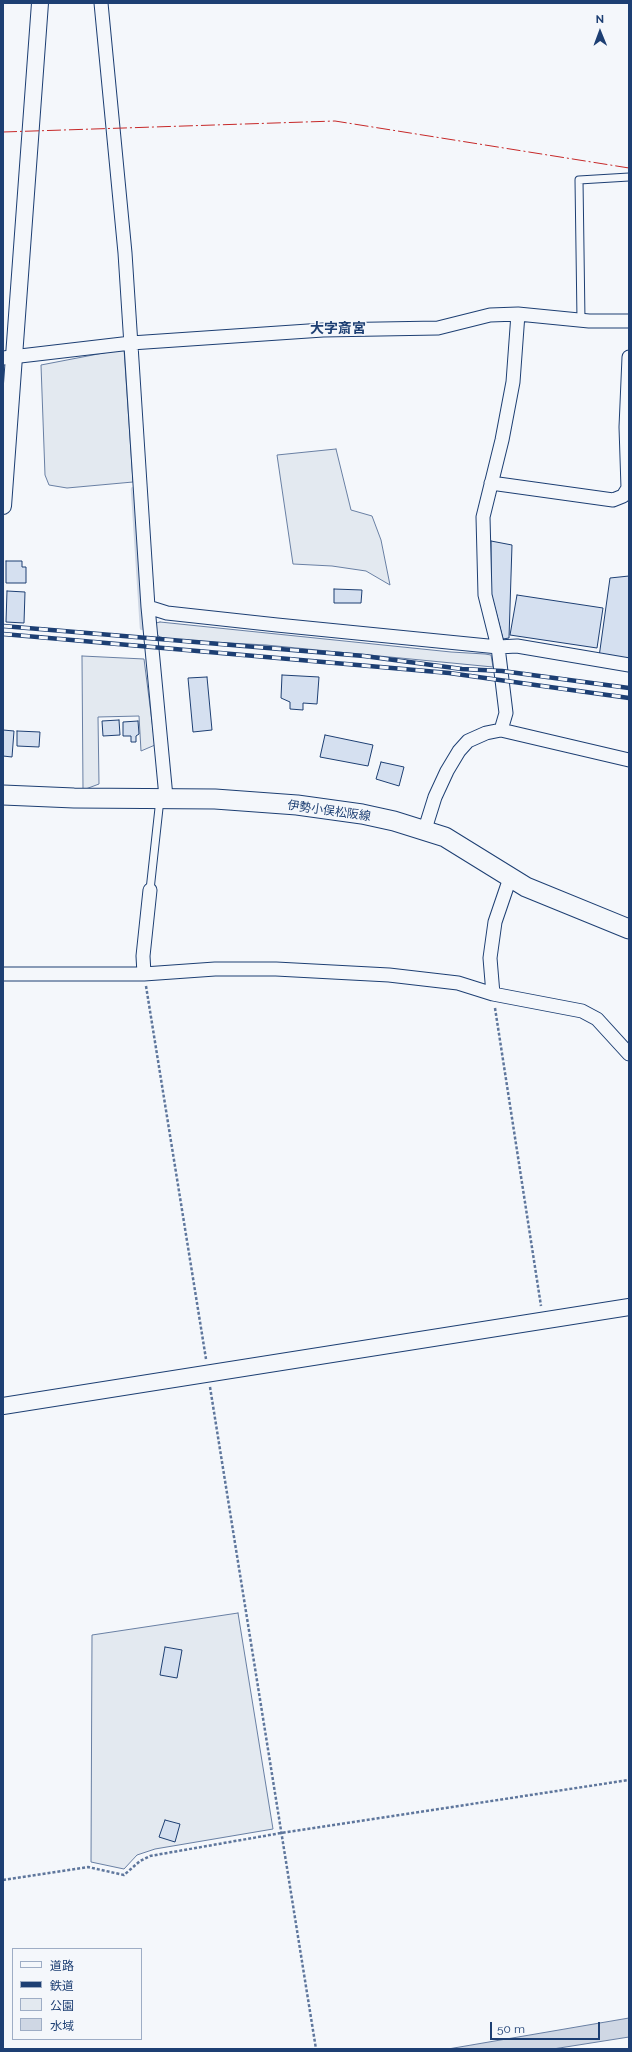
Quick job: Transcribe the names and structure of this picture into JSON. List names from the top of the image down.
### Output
{
  "streets": {
    "main road": ["伊勢小俣松阪線"]
  },
  "districts": ["大字斎宮"],
  "legend": [
    "道路",
    "鉄道",
    "公園",
    "水域"
  ],
  "scale_bar": "50 m",
  "north": "top"
}
